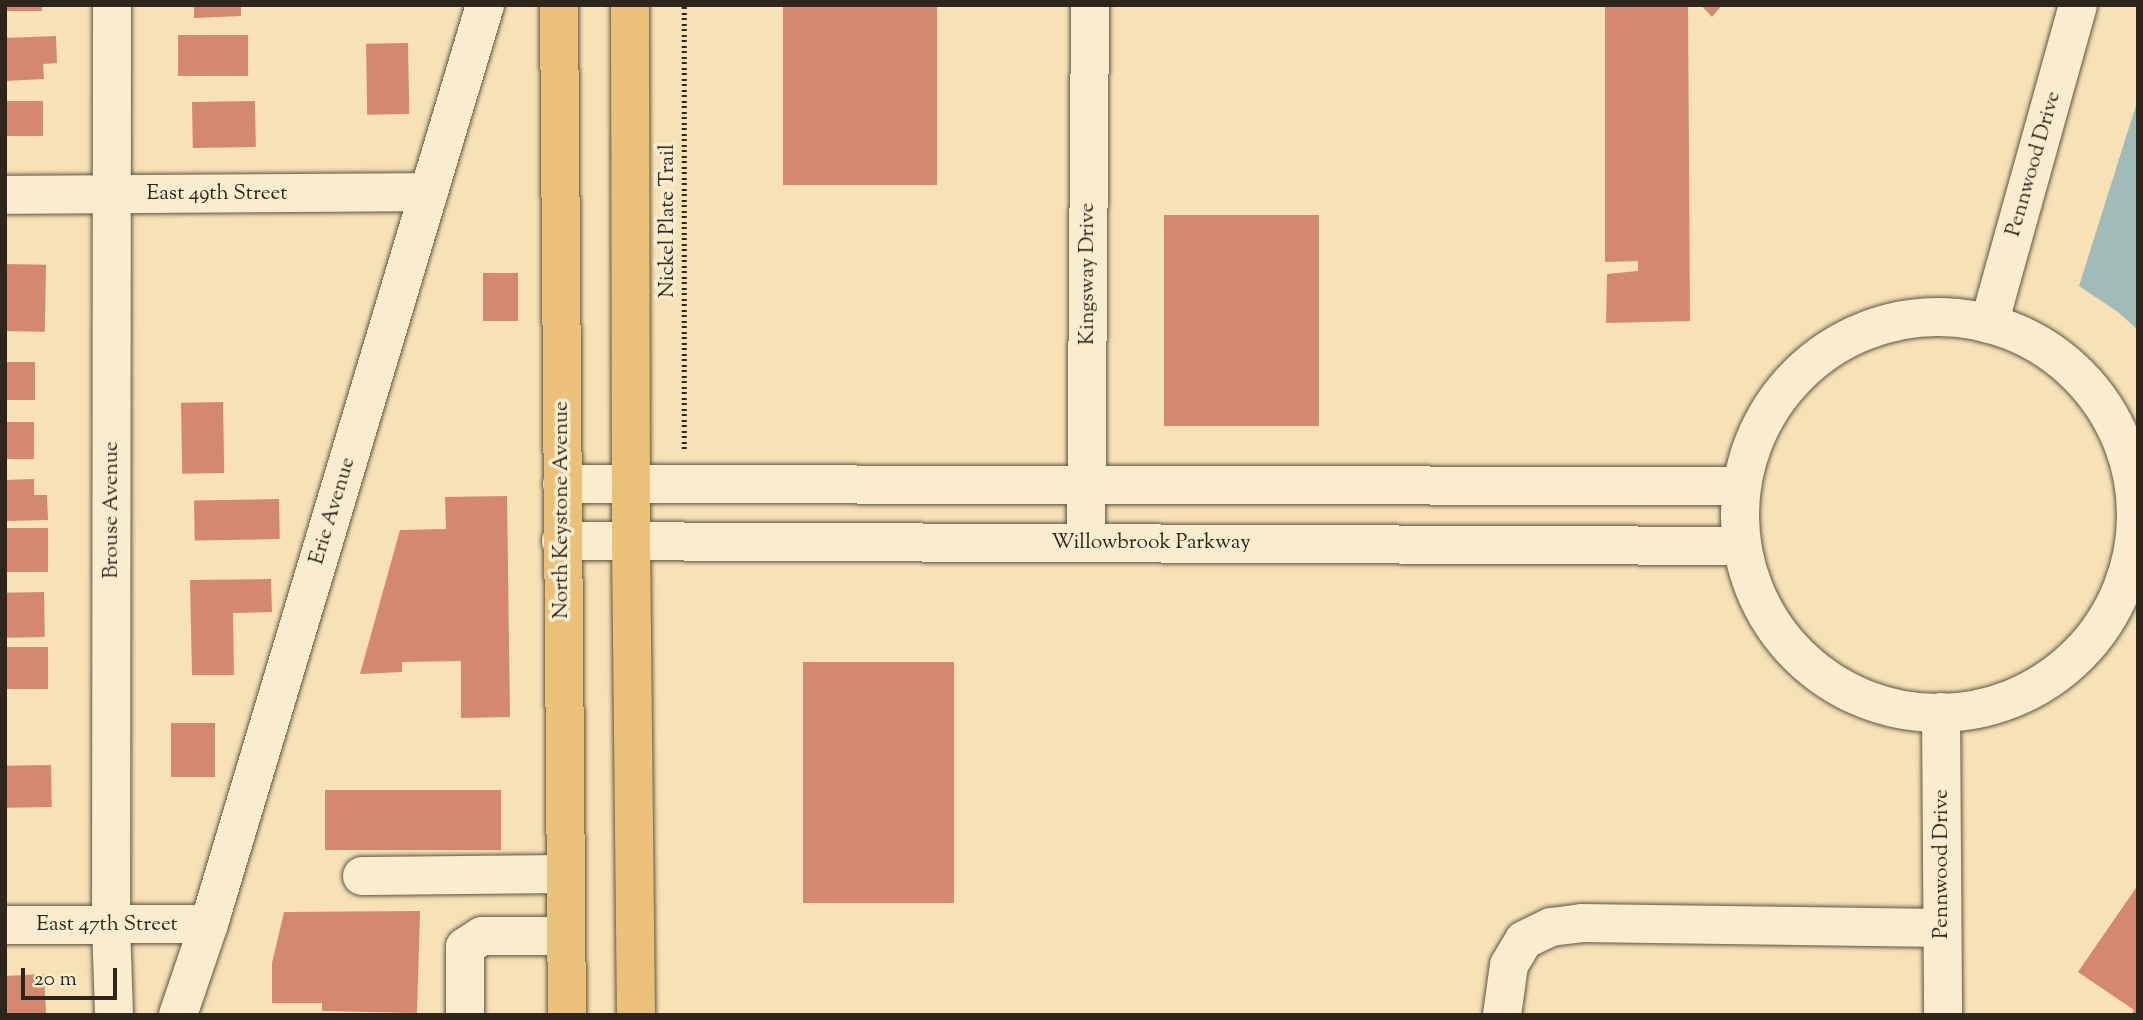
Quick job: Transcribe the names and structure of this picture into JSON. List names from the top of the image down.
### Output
{
  "streets": {
    "main road": ["North Keystone Avenue"],
    "street": [
      "Pennwood Drive",
      "East 49th Street",
      "Kingsway Drive",
      "Brouse Avenue",
      "Erie Avenue",
      "Willowbrook Parkway",
      "East 47th Street"
    ],
    "path": ["Nickel Plate Trail"]
  },
  "crossings": [
    ["East 49th Street", "Brouse Avenue"],
    ["East 49th Street", "Erie Avenue"],
    ["Kingsway Drive", "Willowbrook Parkway"],
    ["Brouse Avenue", "East 47th Street"],
    ["North Keystone Avenue", "Willowbrook Parkway"],
    ["Erie Avenue", "East 47th Street"]
  ],
  "scale_bar": "20 m"
}
